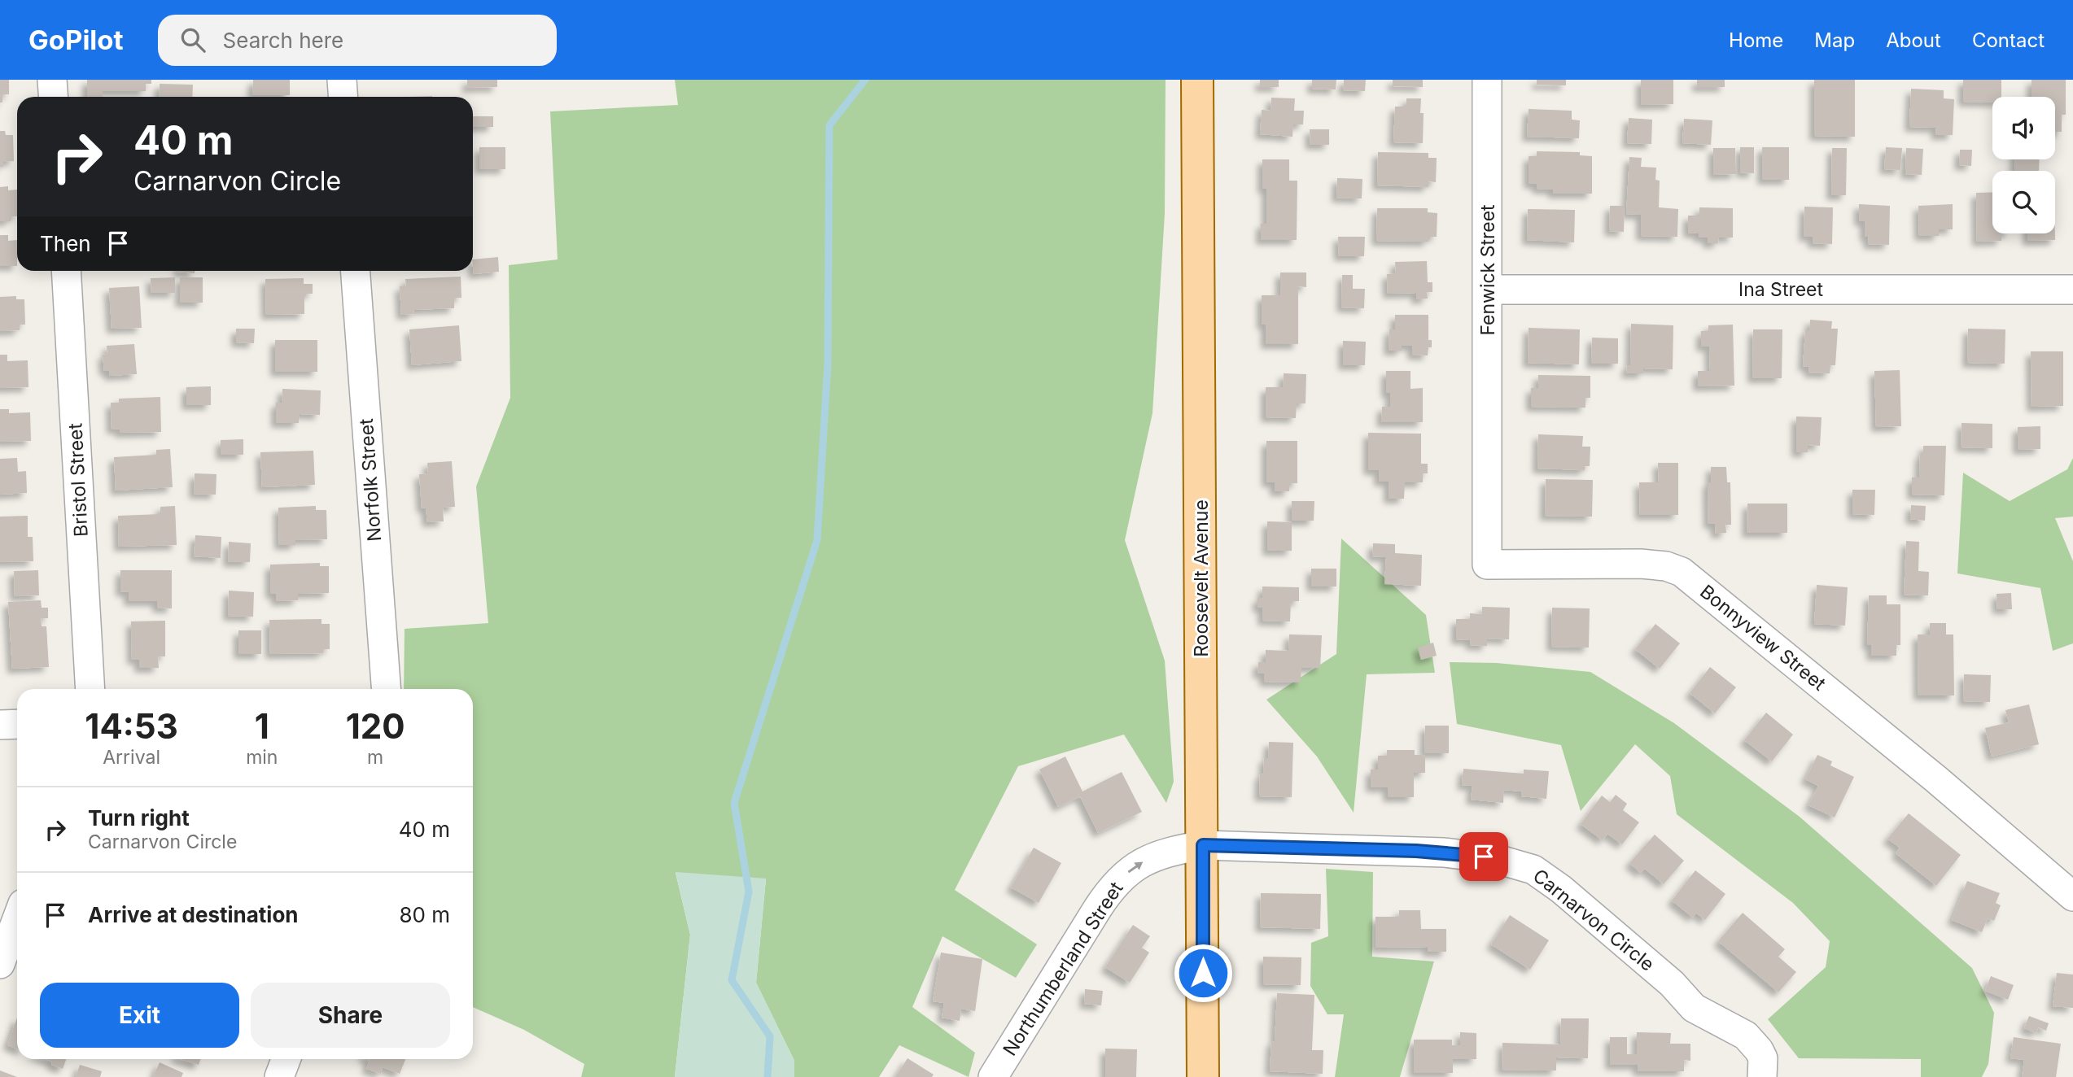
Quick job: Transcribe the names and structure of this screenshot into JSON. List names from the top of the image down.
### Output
{
  "streets": {
    "main road": ["Roosevelt Avenue"],
    "street": [
      "Fenwick Street",
      "Ina Street",
      "Bristol Street",
      "Norfolk Street",
      "Bonnyview Street",
      "Carnarvon Circle",
      "Northumberland Street"
    ]
  },
  "crossings": [
    ["Fenwick Street", "Ina Street"],
    ["Fenwick Street", "Bonnyview Street"],
    ["Roosevelt Avenue", "Carnarvon Circle"],
    ["Roosevelt Avenue", "Northumberland Street"],
    ["Carnarvon Circle", "Northumberland Street"]
  ],
  "one_way": ["Northumberland Street"],
  "page": {
    "header": "GoPilot",
    "search": "Search here",
    "nav": [
      "Home",
      "Map",
      "About",
      "Contact"
    ],
    "turn": ["40 m", "Carnarvon Circle"],
    "then": "Then",
    "eta": [
      "14:53",
      "Arrival",
      "1",
      "min",
      "120",
      "m"
    ],
    "list": [
      {
        "name": "Turn right",
        "note": "Carnarvon Circle",
        "value": "40 m"
      },
      {
        "name": "Arrive at destination",
        "value": "80 m"
      }
    ],
    "buttons": ["Exit", "Share"]
  }
}
